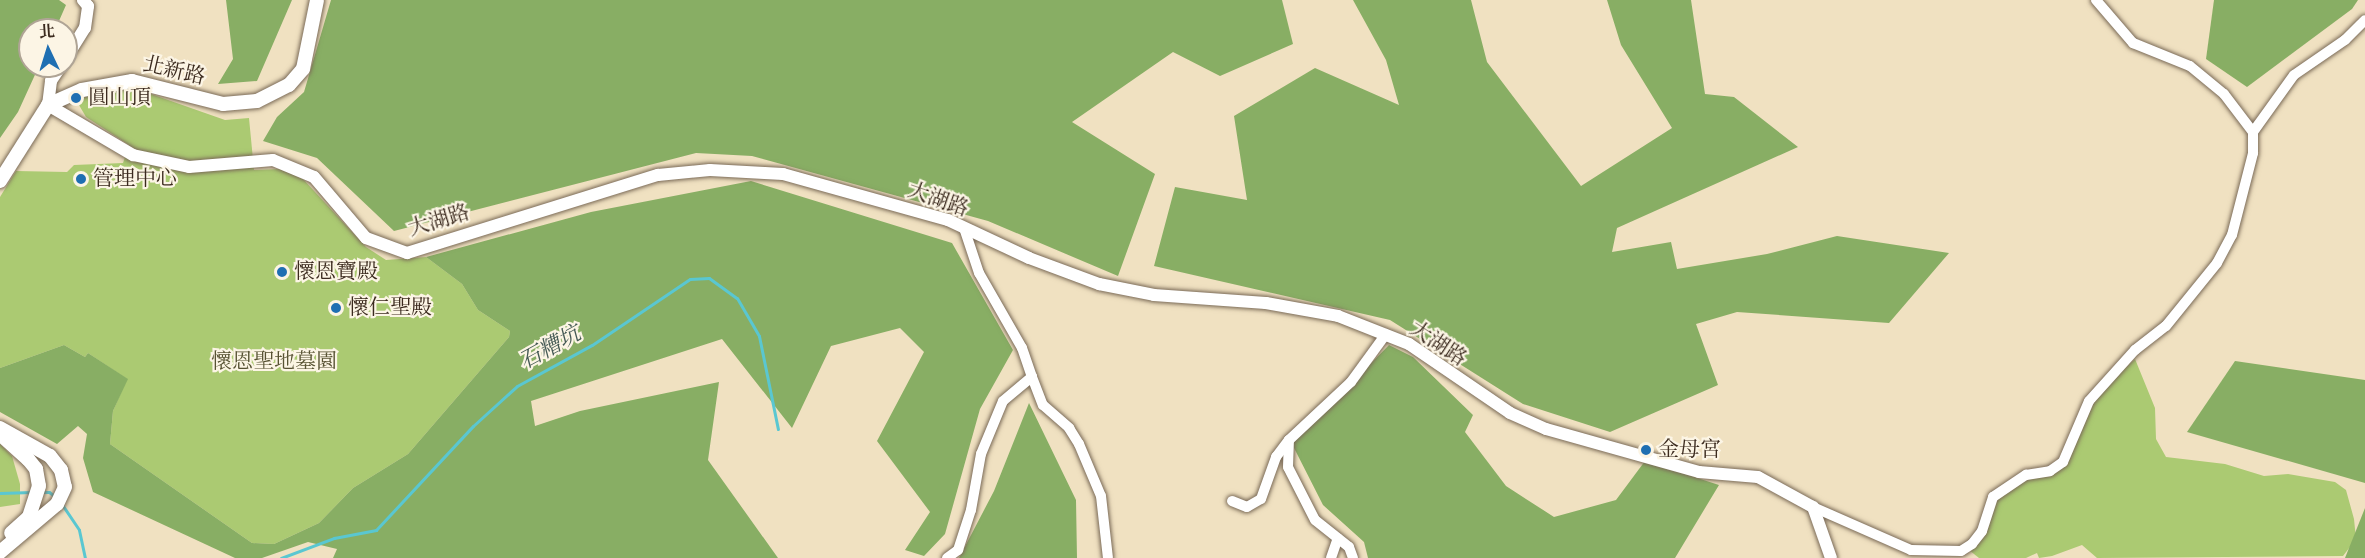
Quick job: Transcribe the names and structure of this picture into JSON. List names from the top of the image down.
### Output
{
  "streets": {
    "main road": ["北新路"],
    "street": ["大湖路"]
  },
  "crossings": [
    ["北新路", "大湖路"]
  ],
  "water": ["石糟坑"],
  "parks": ["懷恩聖地墓園"],
  "places": [
    "圓山頂",
    "管理中心",
    "懷恩寶殿",
    "懷仁聖殿",
    "金母宮"
  ],
  "north": "top"
}
